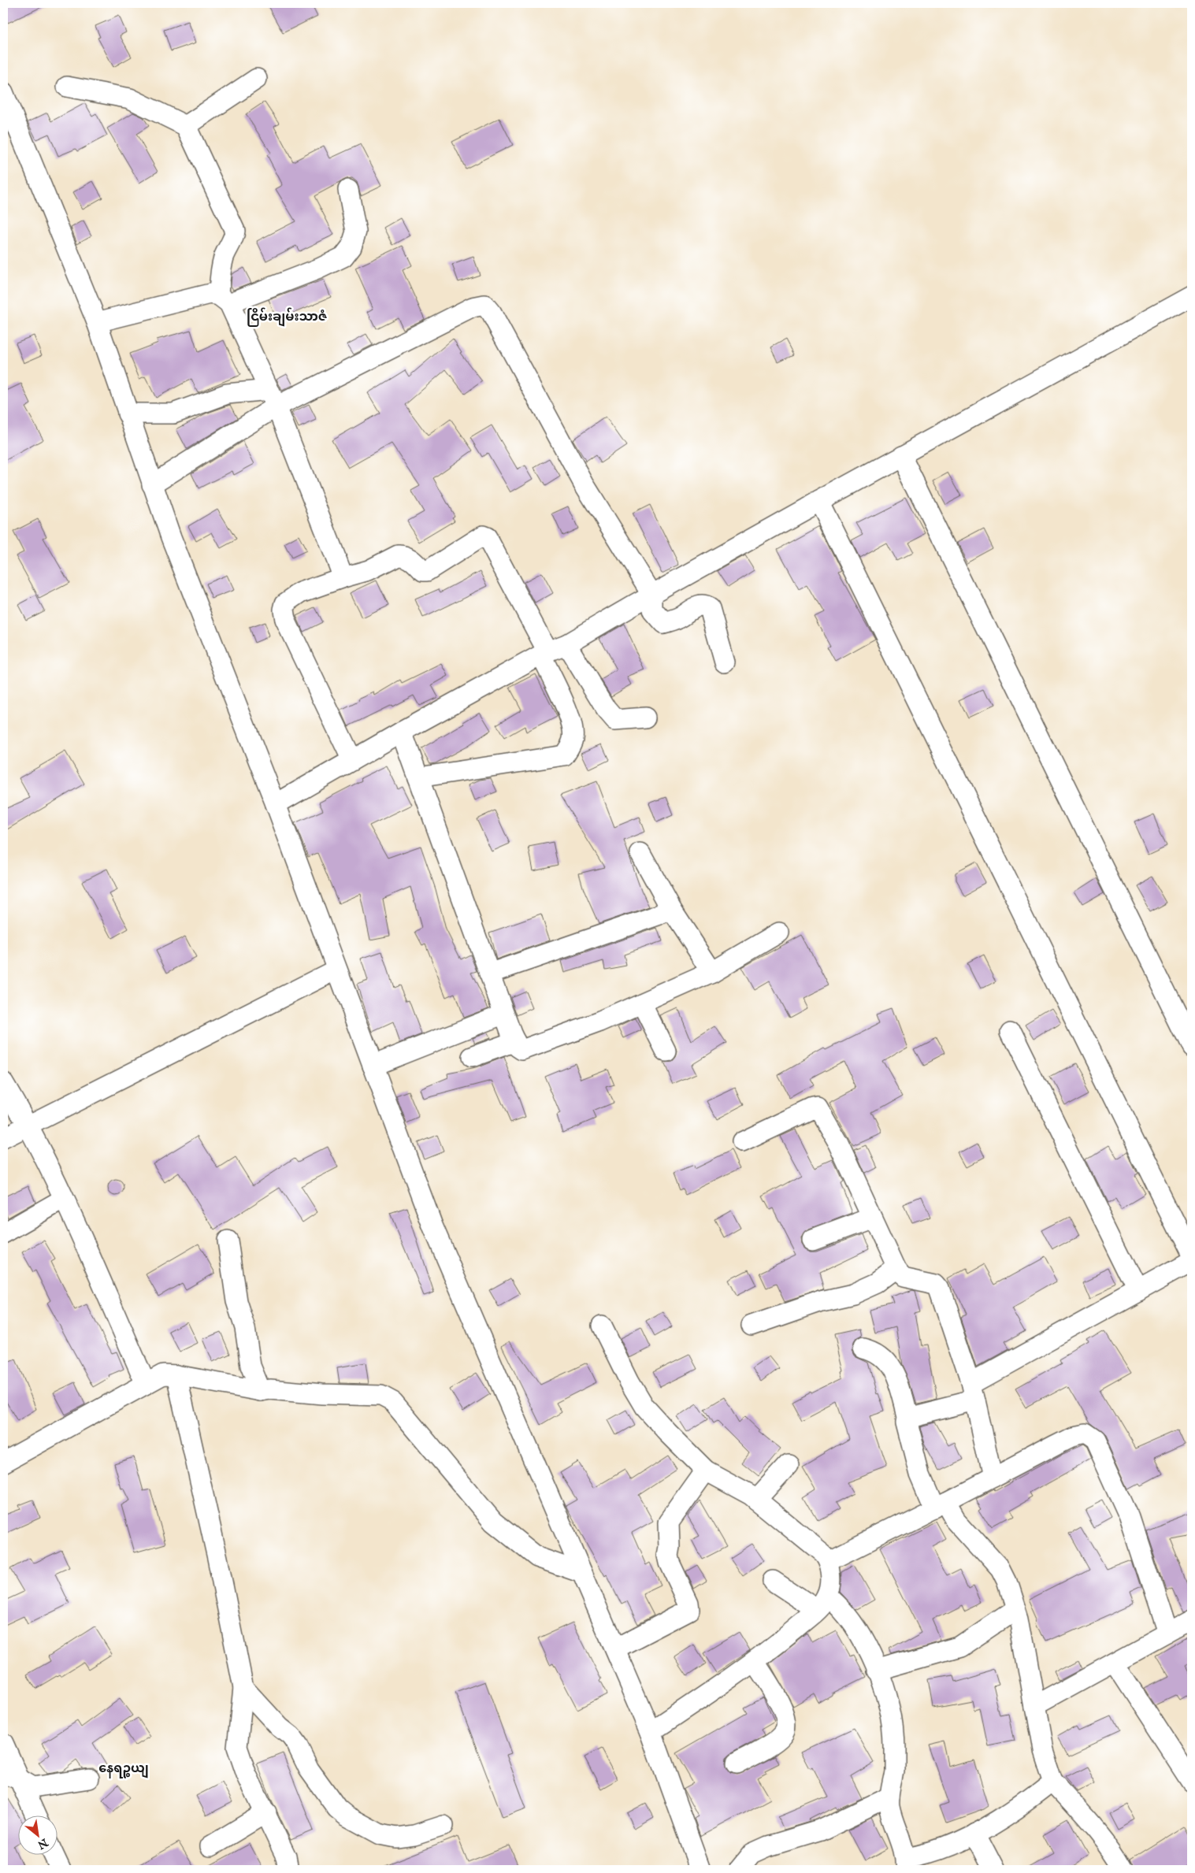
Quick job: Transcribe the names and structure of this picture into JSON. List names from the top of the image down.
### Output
{
  "districts": ["ငြိမ်းချမ်းသာဇံ", "နေရဉ္စယျ"],
  "north": "bottom right"
}
